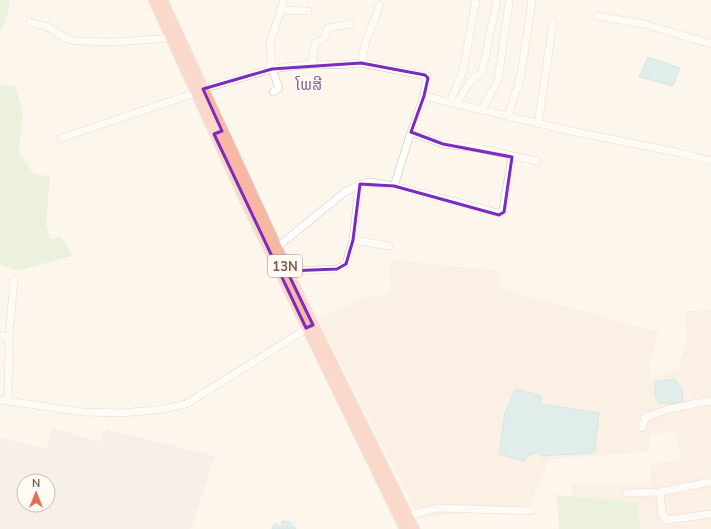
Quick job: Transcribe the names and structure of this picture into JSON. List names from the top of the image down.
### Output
{
  "streets": {
    "highway": ["13N"]
  },
  "districts": ["ໂພສີ"],
  "north": "top"
}
